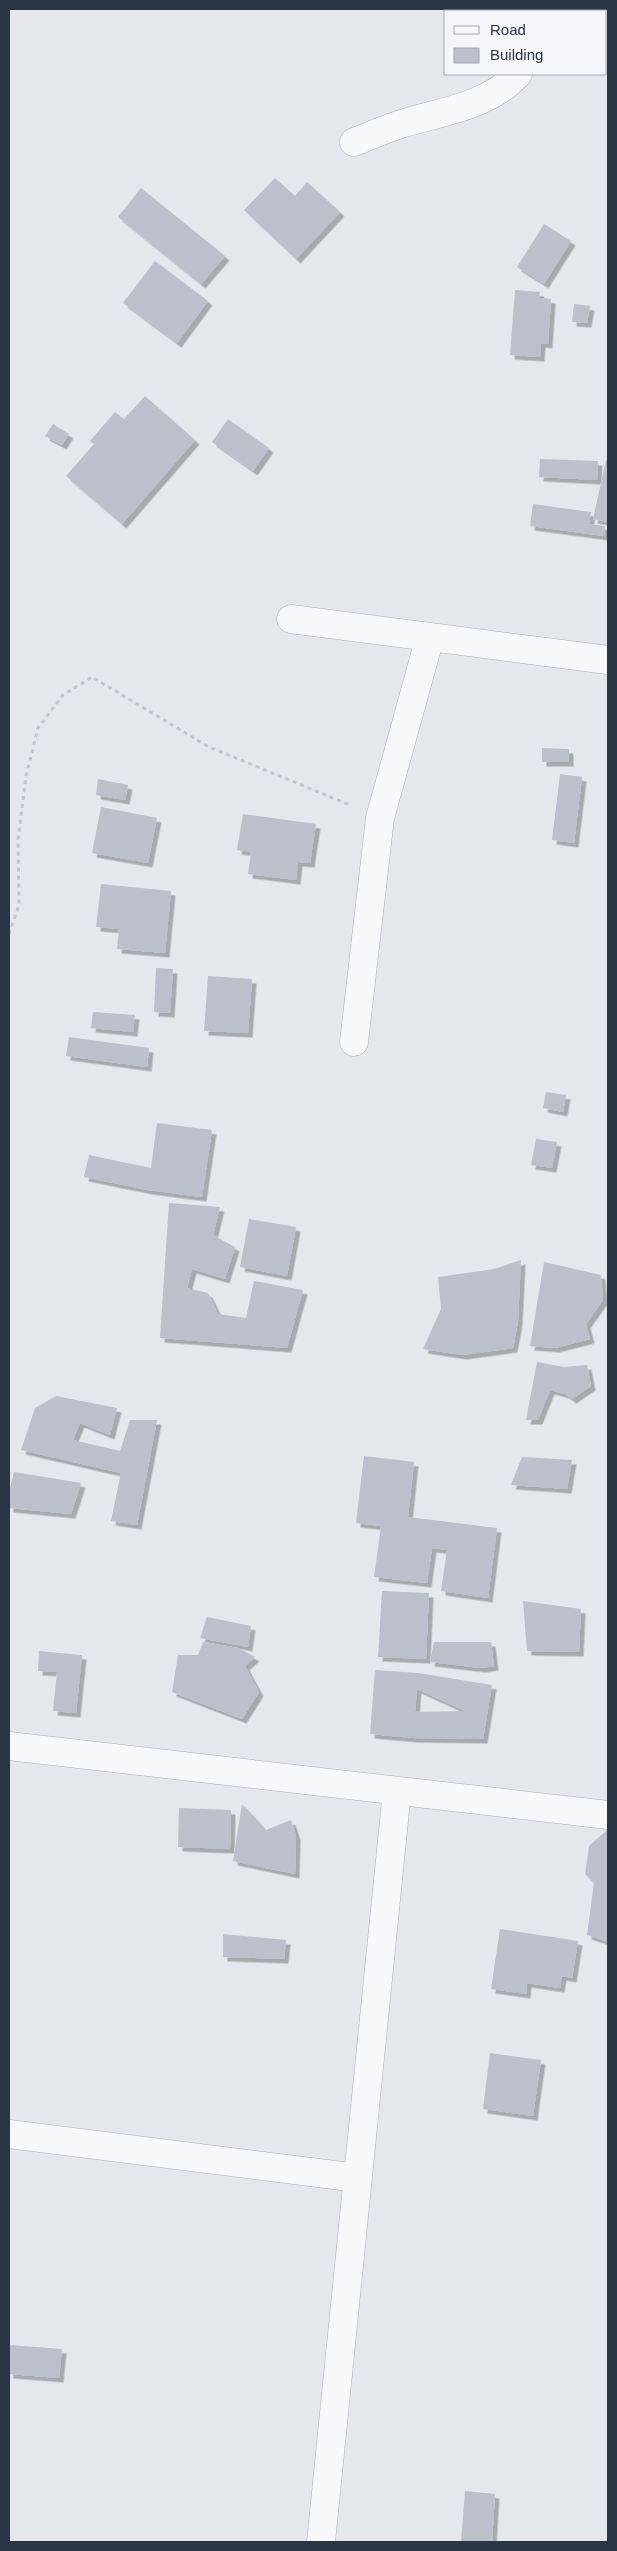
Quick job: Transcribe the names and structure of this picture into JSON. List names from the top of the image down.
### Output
{
  "legend": ["Road", "Building"]
}
